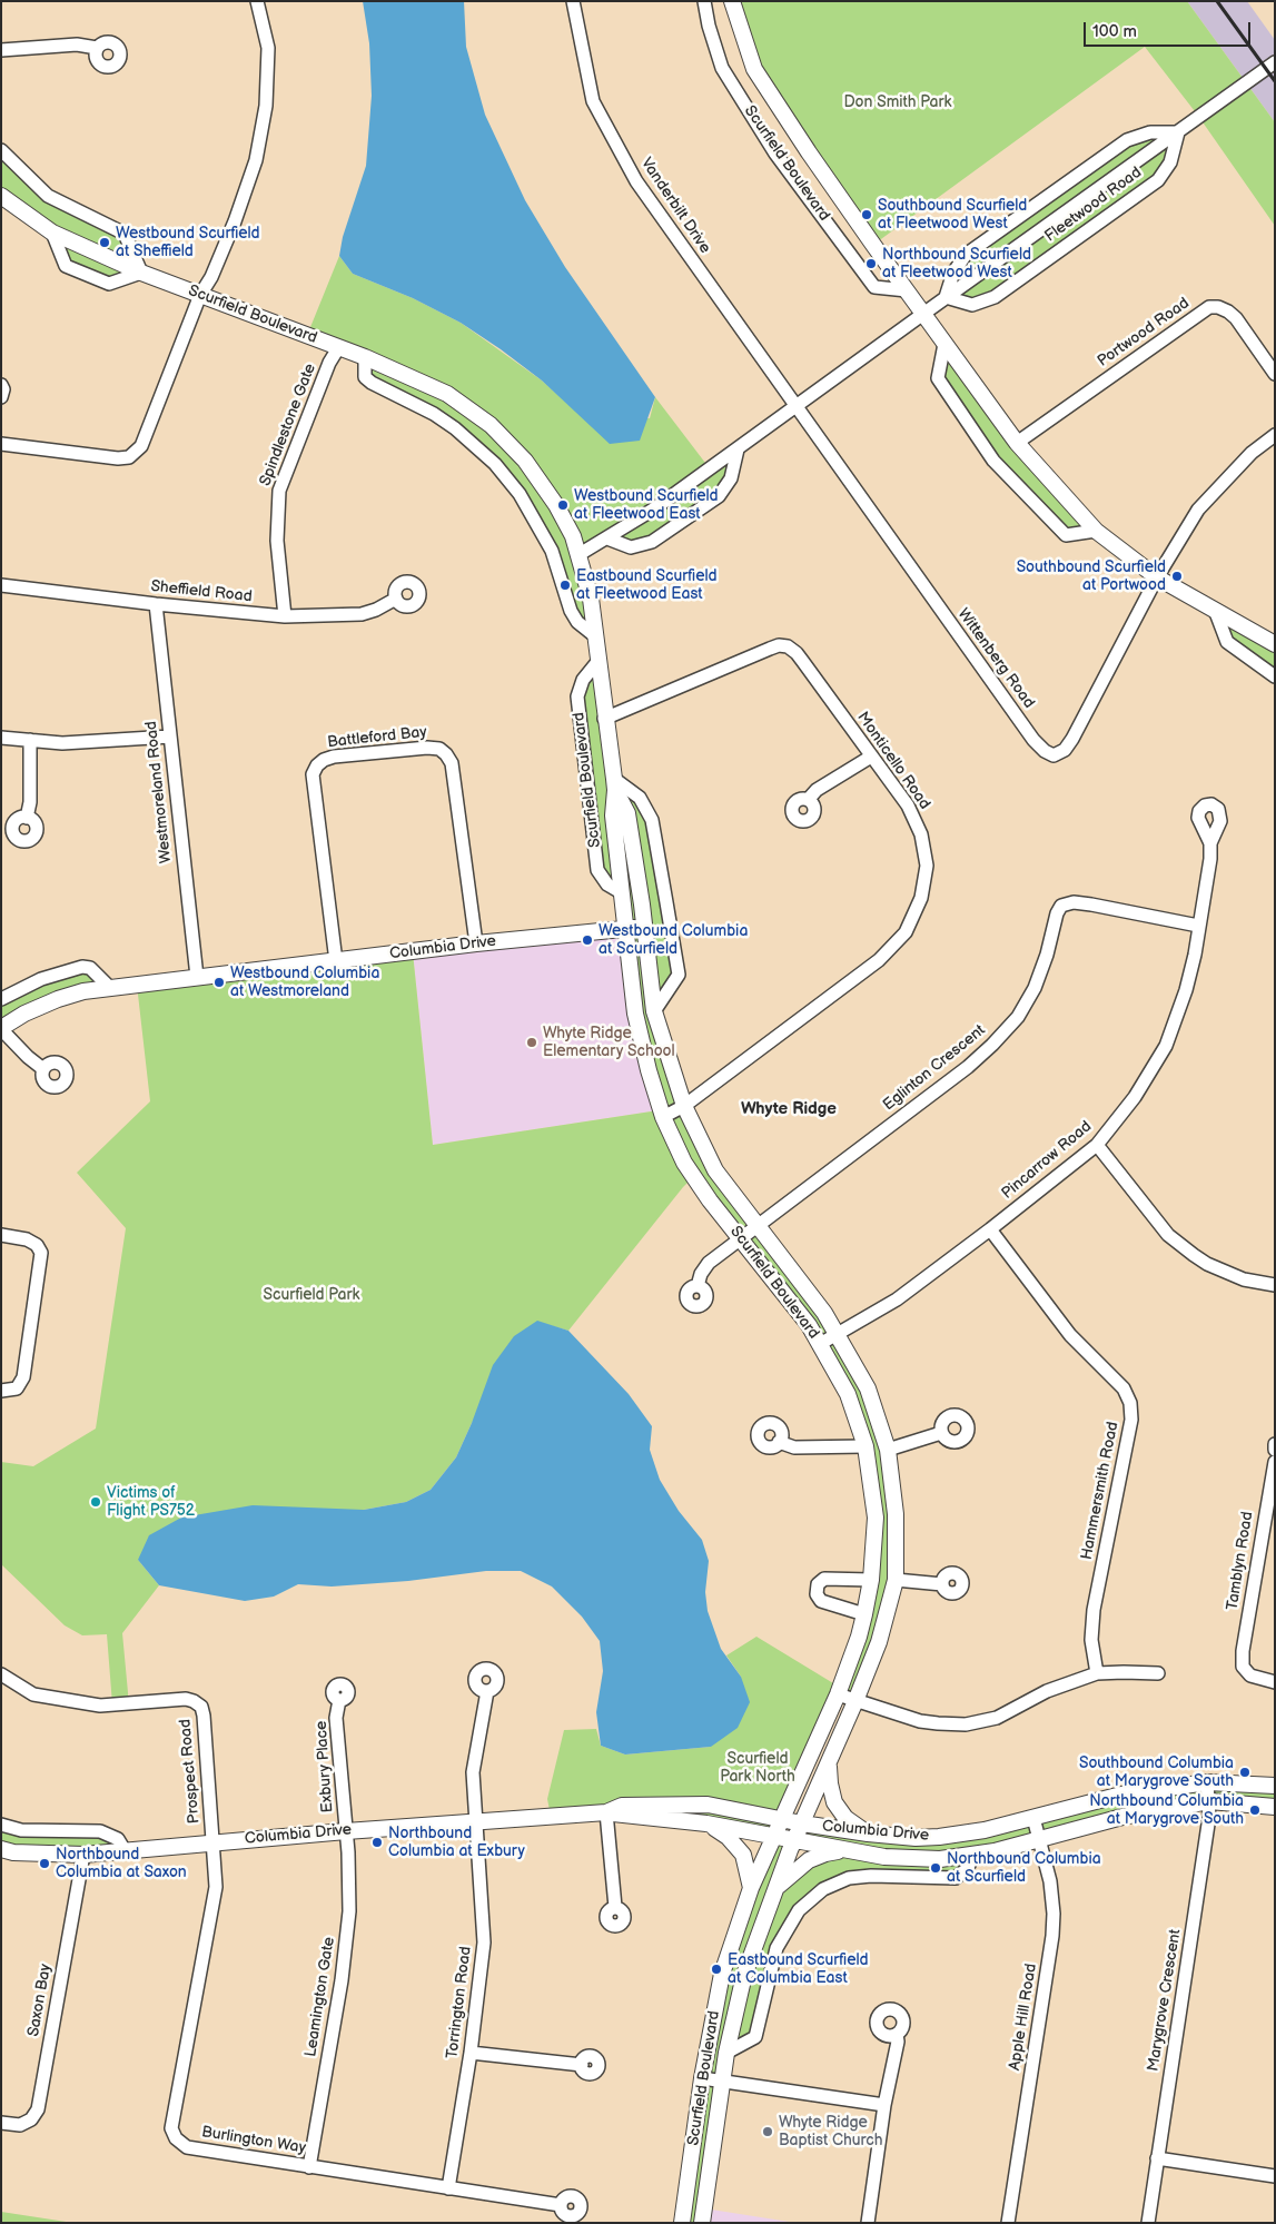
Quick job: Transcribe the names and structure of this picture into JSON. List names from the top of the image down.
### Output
{
  "streets": {
    "street": [
      "Scurfield Boulevard",
      "Fleetwood Road",
      "Vanderbilt Drive",
      "Portwood Road",
      "Spindlestone Gate",
      "Sheffield Road",
      "Wittenberg Road",
      "Battleford Bay",
      "Monticello Road",
      "Westmoreland Road",
      "Columbia Drive",
      "Eglinton Crescent",
      "Pincarrow Road",
      "Hammersmith Road",
      "Tamblyn Road",
      "Exbury Place",
      "Prospect Road",
      "Leamington Gate",
      "Saxon Bay",
      "Marygrove Crescent",
      "Torrington Road",
      "Apple Hill Road",
      "Burlington Way"
    ]
  },
  "crossings": [
    ["Scurfield Boulevard", "Fleetwood Road"],
    ["Scurfield Boulevard", "Portwood Road"],
    ["Scurfield Boulevard", "Spindlestone Gate"],
    ["Scurfield Boulevard", "Wittenberg Road"],
    ["Scurfield Boulevard", "Monticello Road"],
    ["Scurfield Boulevard", "Columbia Drive"],
    ["Scurfield Boulevard", "Eglinton Crescent"],
    ["Scurfield Boulevard", "Pincarrow Road"],
    ["Fleetwood Road", "Vanderbilt Drive"],
    ["Fleetwood Road", "Wittenberg Road"],
    ["Vanderbilt Drive", "Wittenberg Road"],
    ["Spindlestone Gate", "Sheffield Road"],
    ["Sheffield Road", "Westmoreland Road"],
    ["Battleford Bay", "Columbia Drive"],
    ["Westmoreland Road", "Columbia Drive"],
    ["Columbia Drive", "Exbury Place"],
    ["Columbia Drive", "Prospect Road"],
    ["Columbia Drive", "Leamington Gate"],
    ["Columbia Drive", "Saxon Bay"],
    ["Columbia Drive", "Marygrove Crescent"],
    ["Columbia Drive", "Torrington Road"],
    ["Columbia Drive", "Apple Hill Road"],
    ["Columbia Drive", "Burlington Way"],
    ["Eglinton Crescent", "Pincarrow Road"],
    ["Pincarrow Road", "Hammersmith Road"],
    ["Exbury Place", "Leamington Gate"],
    ["Prospect Road", "Burlington Way"],
    ["Leamington Gate", "Burlington Way"],
    ["Torrington Road", "Burlington Way"]
  ],
  "districts": ["Whyte Ridge"],
  "parks": ["Don Smith Park", "Scurfield Park", "Scurfield Park North"],
  "places": [
    "Southbound Scurfield at Fleetwood West",
    "Westbound Scurfield at Sheffield",
    "Northbound Scurfield at Fleetwood West",
    "Westbound Scurfield at Fleetwood East",
    "Southbound Scurfield at Portwood",
    "Eastbound Scurfield at Fleetwood East",
    "Westbound Columbia at Scurfield",
    "Westbound Columbia at Westmoreland",
    "Whyte Ridge Elementary School",
    "Victims of Flight PS752",
    "Southbound Columbia at Marygrove South",
    "Northbound Columbia at Marygrove South",
    "Northbound Columbia at Exbury",
    "Northbound Columbia at Saxon",
    "Northbound Columbia at Scurfield",
    "Eastbound Scurfield at Columbia East",
    "Whyte Ridge Baptist Church"
  ],
  "scale_bar": "100 m"
}
